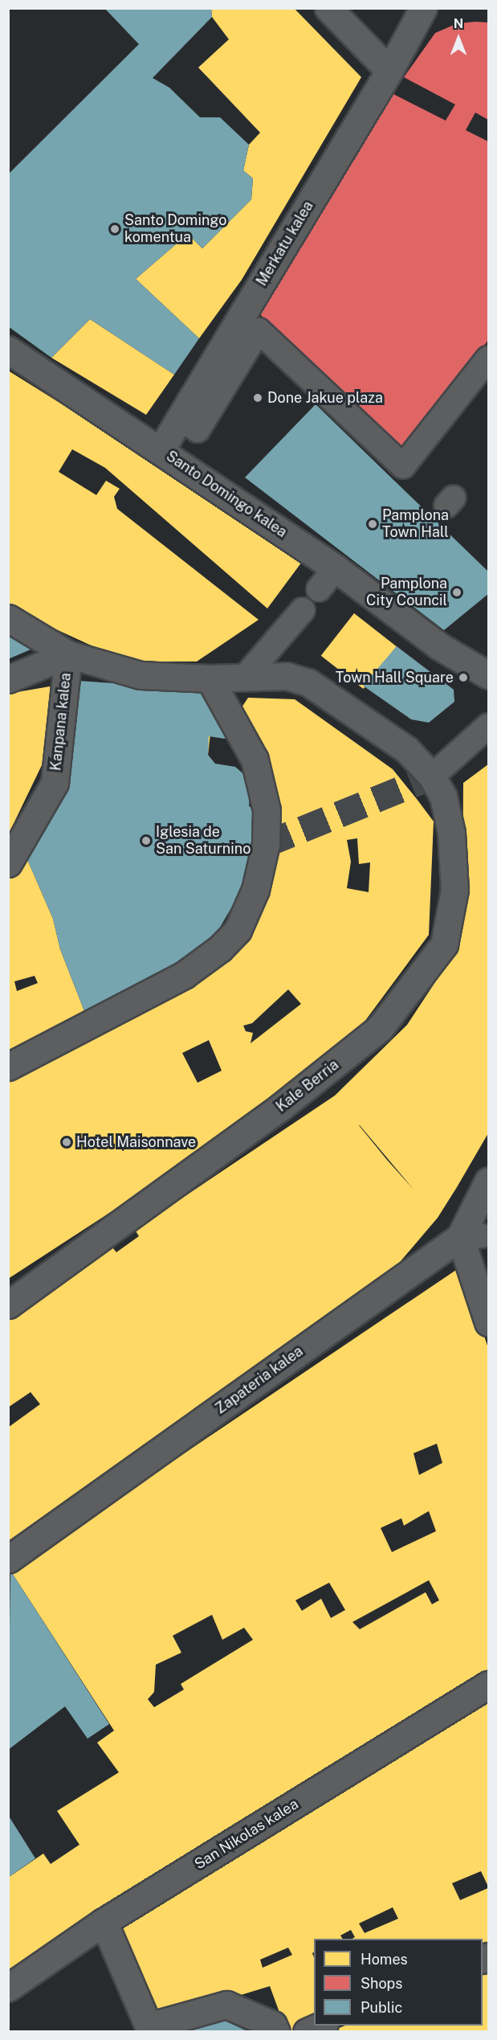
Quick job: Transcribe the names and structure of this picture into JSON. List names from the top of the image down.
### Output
{
  "streets": {
    "street": [
      "Merkatu kalea",
      "Santo Domingo kalea",
      "Kanpana kalea",
      "Kale Berria",
      "Zapateria kalea",
      "San Nikolas kalea"
    ]
  },
  "crossings": [
    ["Merkatu kalea", "Santo Domingo kalea"],
    ["Kanpana kalea", "Kale Berria"]
  ],
  "places": [
    "Santo Domingo komentua",
    "Done Jakue plaza",
    "Pamplona Town Hall",
    "Pamplona City Council",
    "Town Hall Square",
    "Iglesia de San Saturnino",
    "Hotel Maisonnave"
  ],
  "legend": ["Homes", "Shops", "Public"],
  "north": "top"
}
